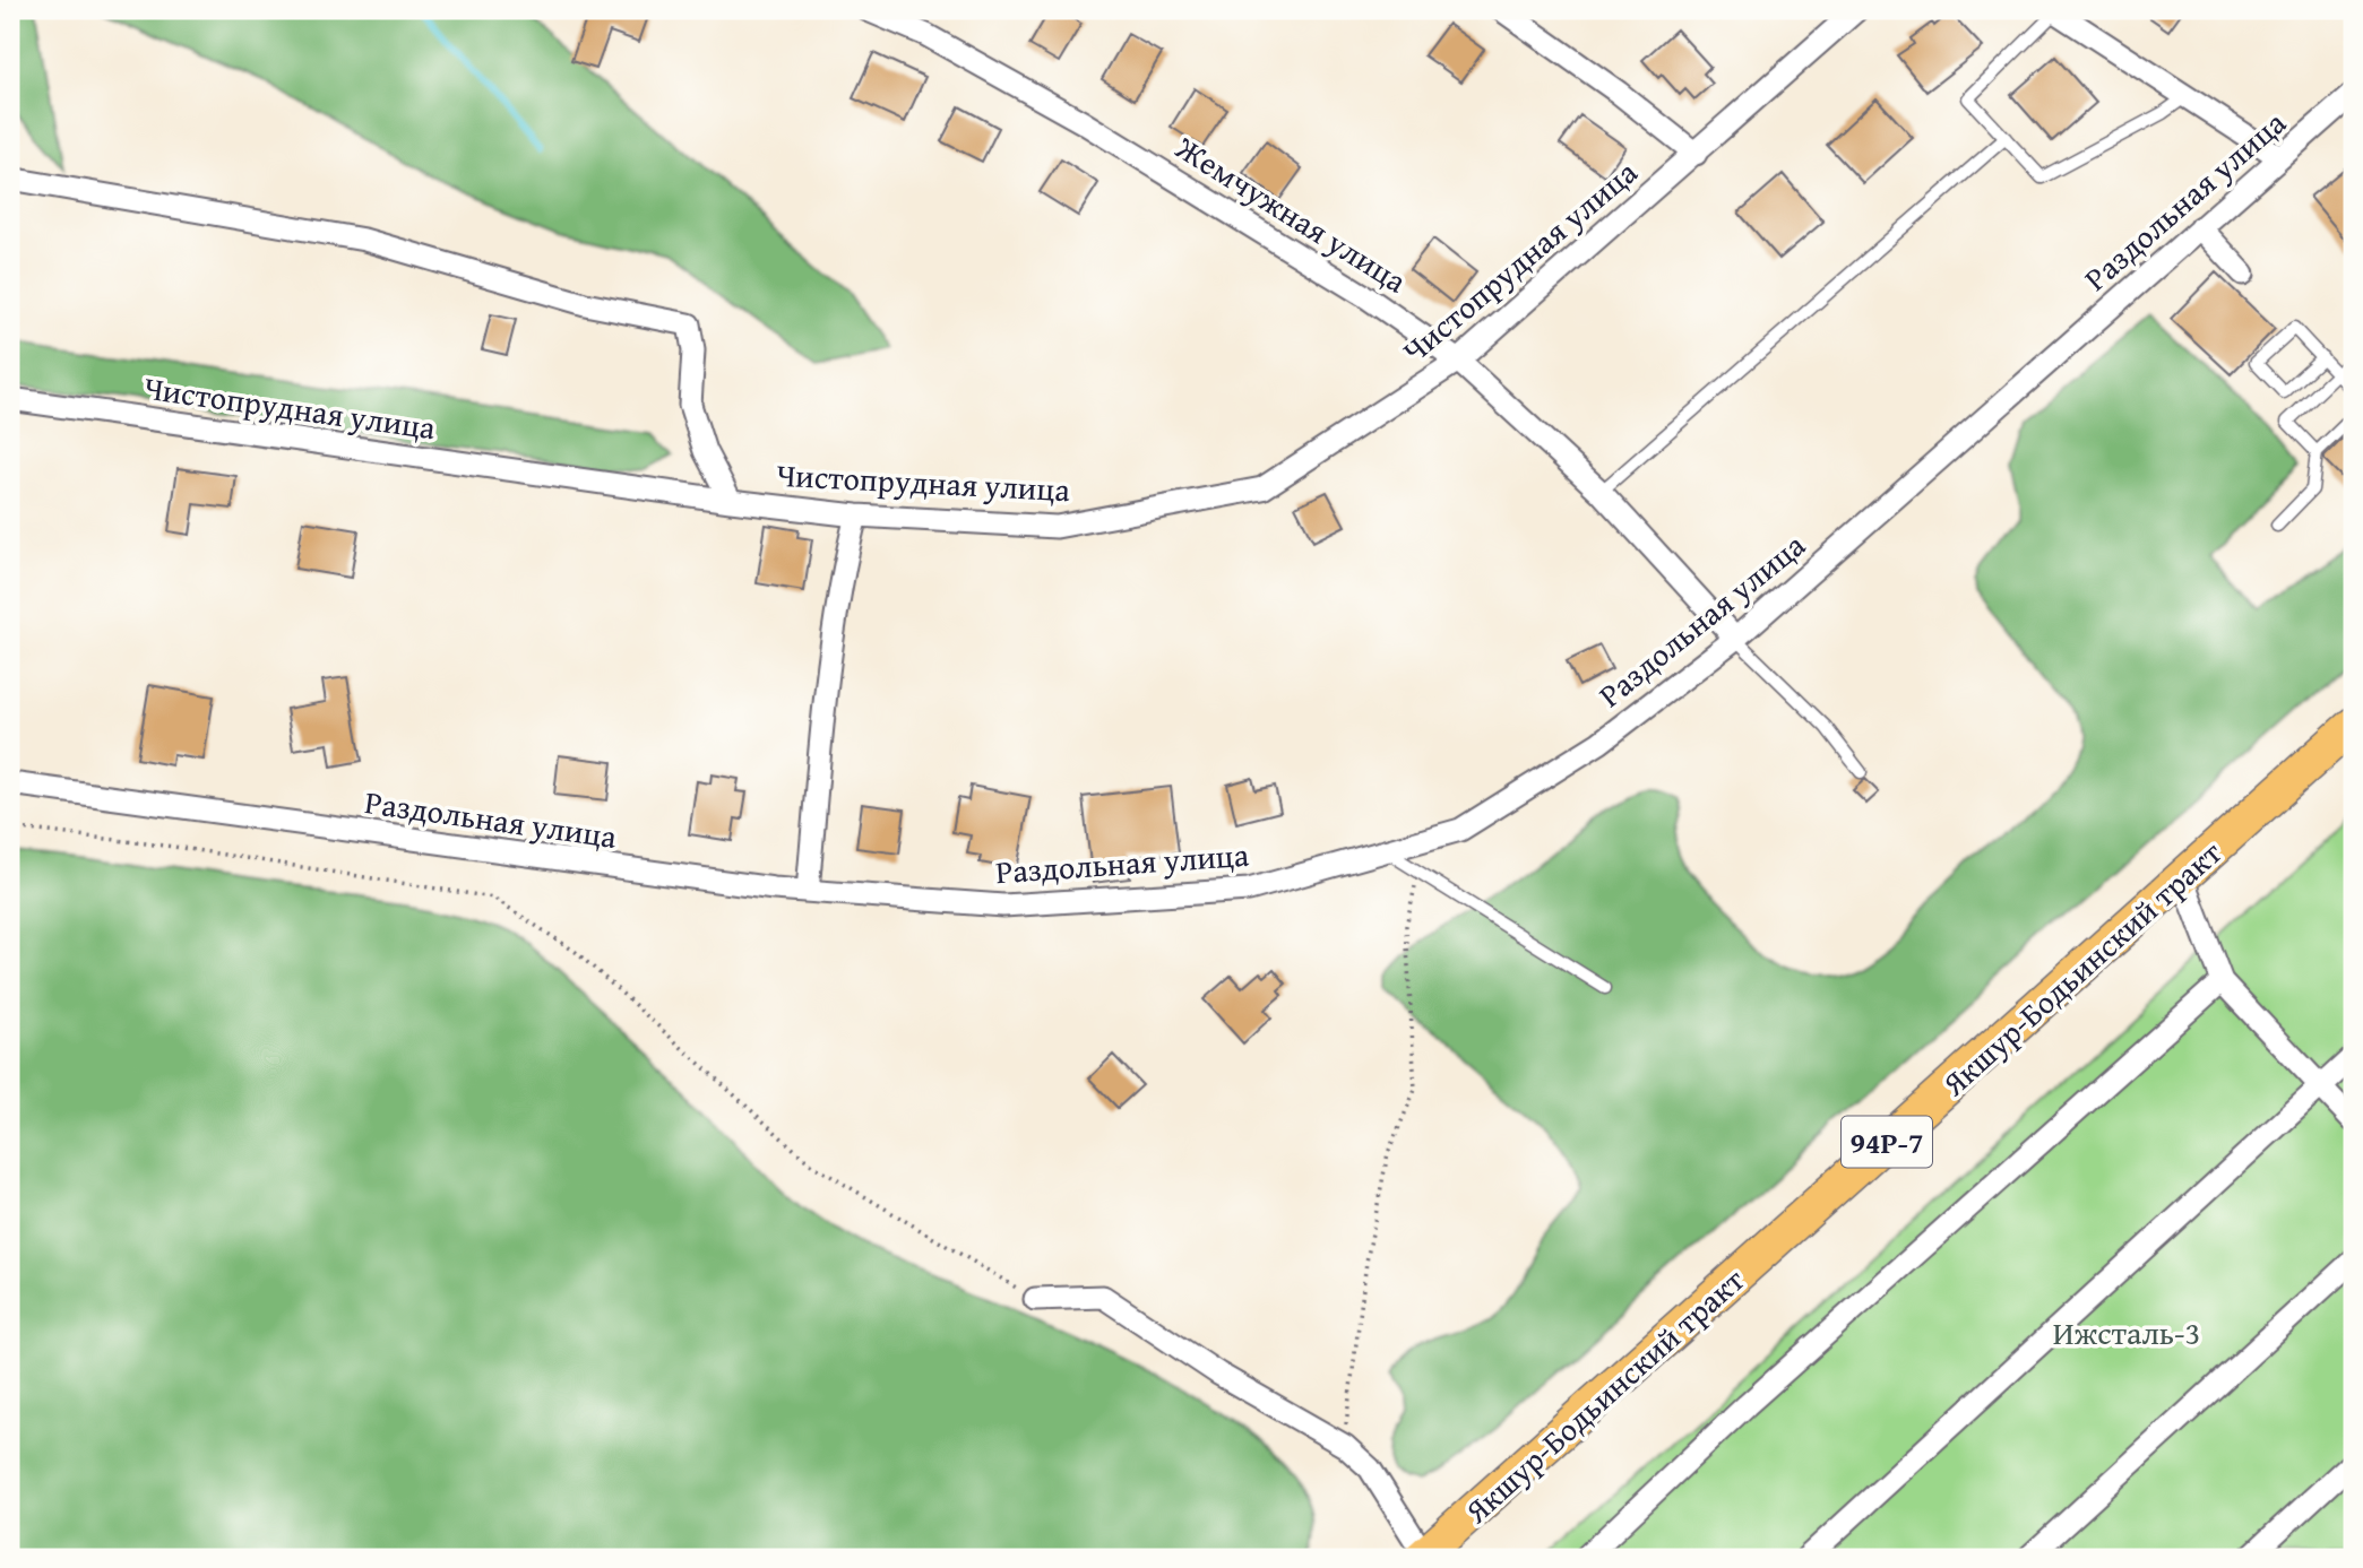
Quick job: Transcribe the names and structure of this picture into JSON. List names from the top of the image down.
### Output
{
  "streets": {
    "main road": ["Якшур-Бодьинский тракт", "94Р-7"],
    "street": ["Раздольная улица", "Жемчужная улица", "Чистопрудная улица"]
  },
  "crossings": [
    ["Раздольная улица", "Жемчужная улица"],
    ["Жемчужная улица", "Чистопрудная улица"]
  ],
  "parks": ["Ижсталь-3"]
}
